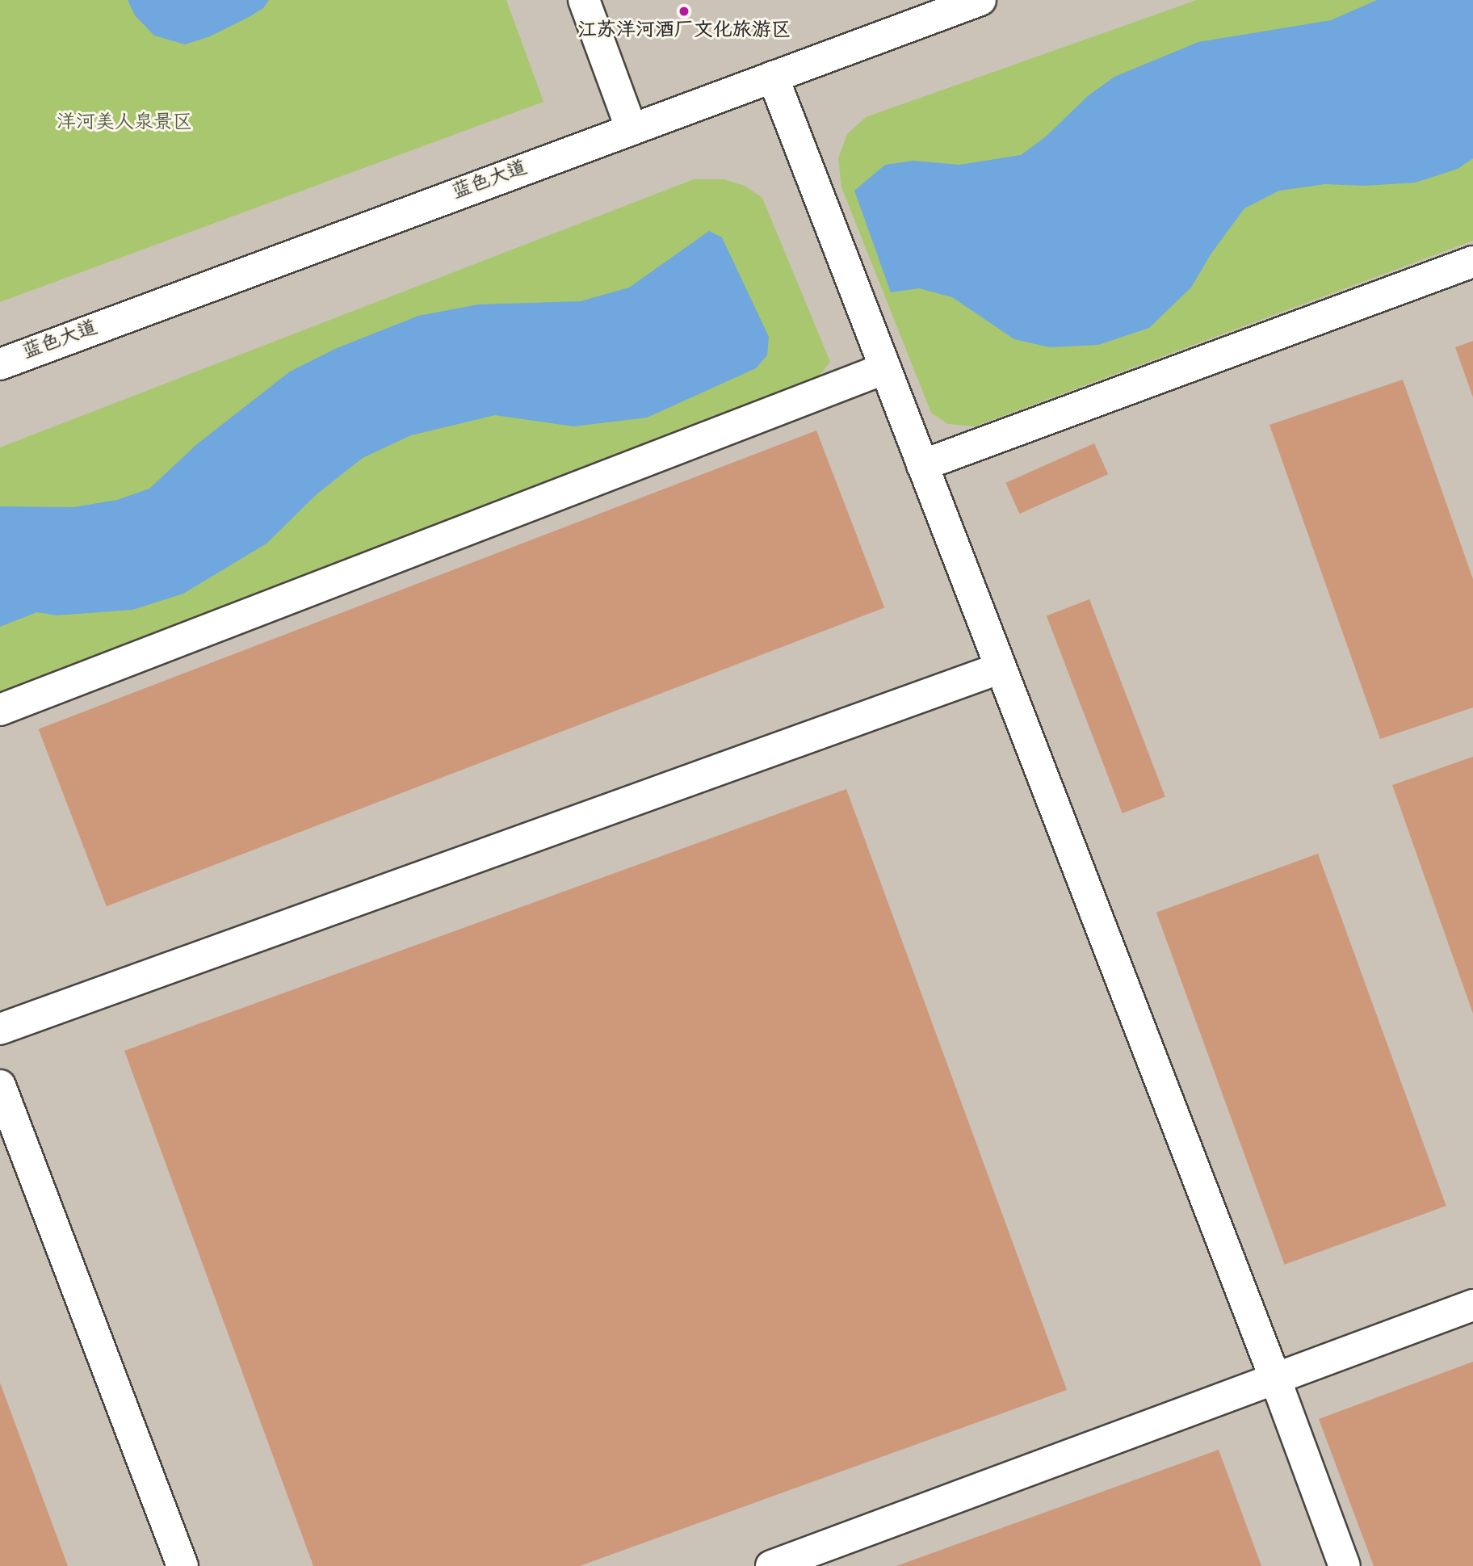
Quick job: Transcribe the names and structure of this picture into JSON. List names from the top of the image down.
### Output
{
  "streets": {
    "street": ["蓝色大道"]
  },
  "parks": ["洋河美人泉景区"],
  "places": ["江苏洋河酒厂文化旅游区"]
}
